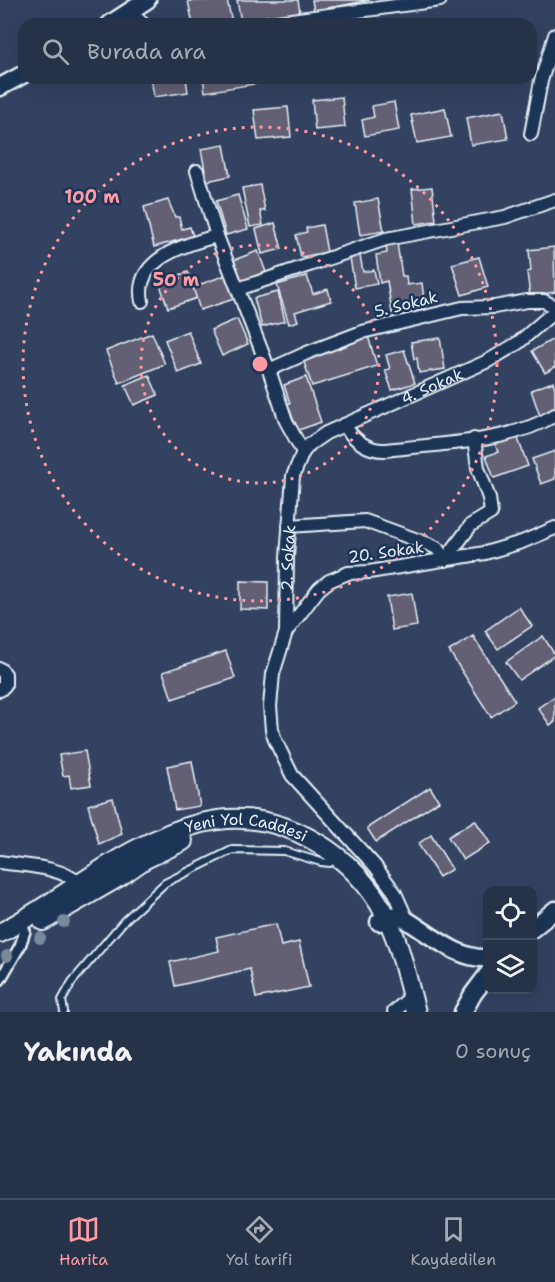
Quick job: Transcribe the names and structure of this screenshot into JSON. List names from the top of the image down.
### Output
{
  "streets": {
    "main road": ["Yeni Yol Caddesi"],
    "street": [
      "5. Sokak",
      "4. Sokak",
      "20. Sokak",
      "2. Sokak"
    ]
  },
  "crossings": [
    ["5. Sokak", "4. Sokak"],
    ["4. Sokak", "2. Sokak"],
    ["20. Sokak", "2. Sokak"]
  ],
  "page": {
    "search": "Burada ara",
    "heading": ["Yakında", "0 sonuç"],
    "nav": ["Harita", "Yol tarifi", "Kaydedilen"]
  },
  "rings": ["100 m", "50 m"]
}
